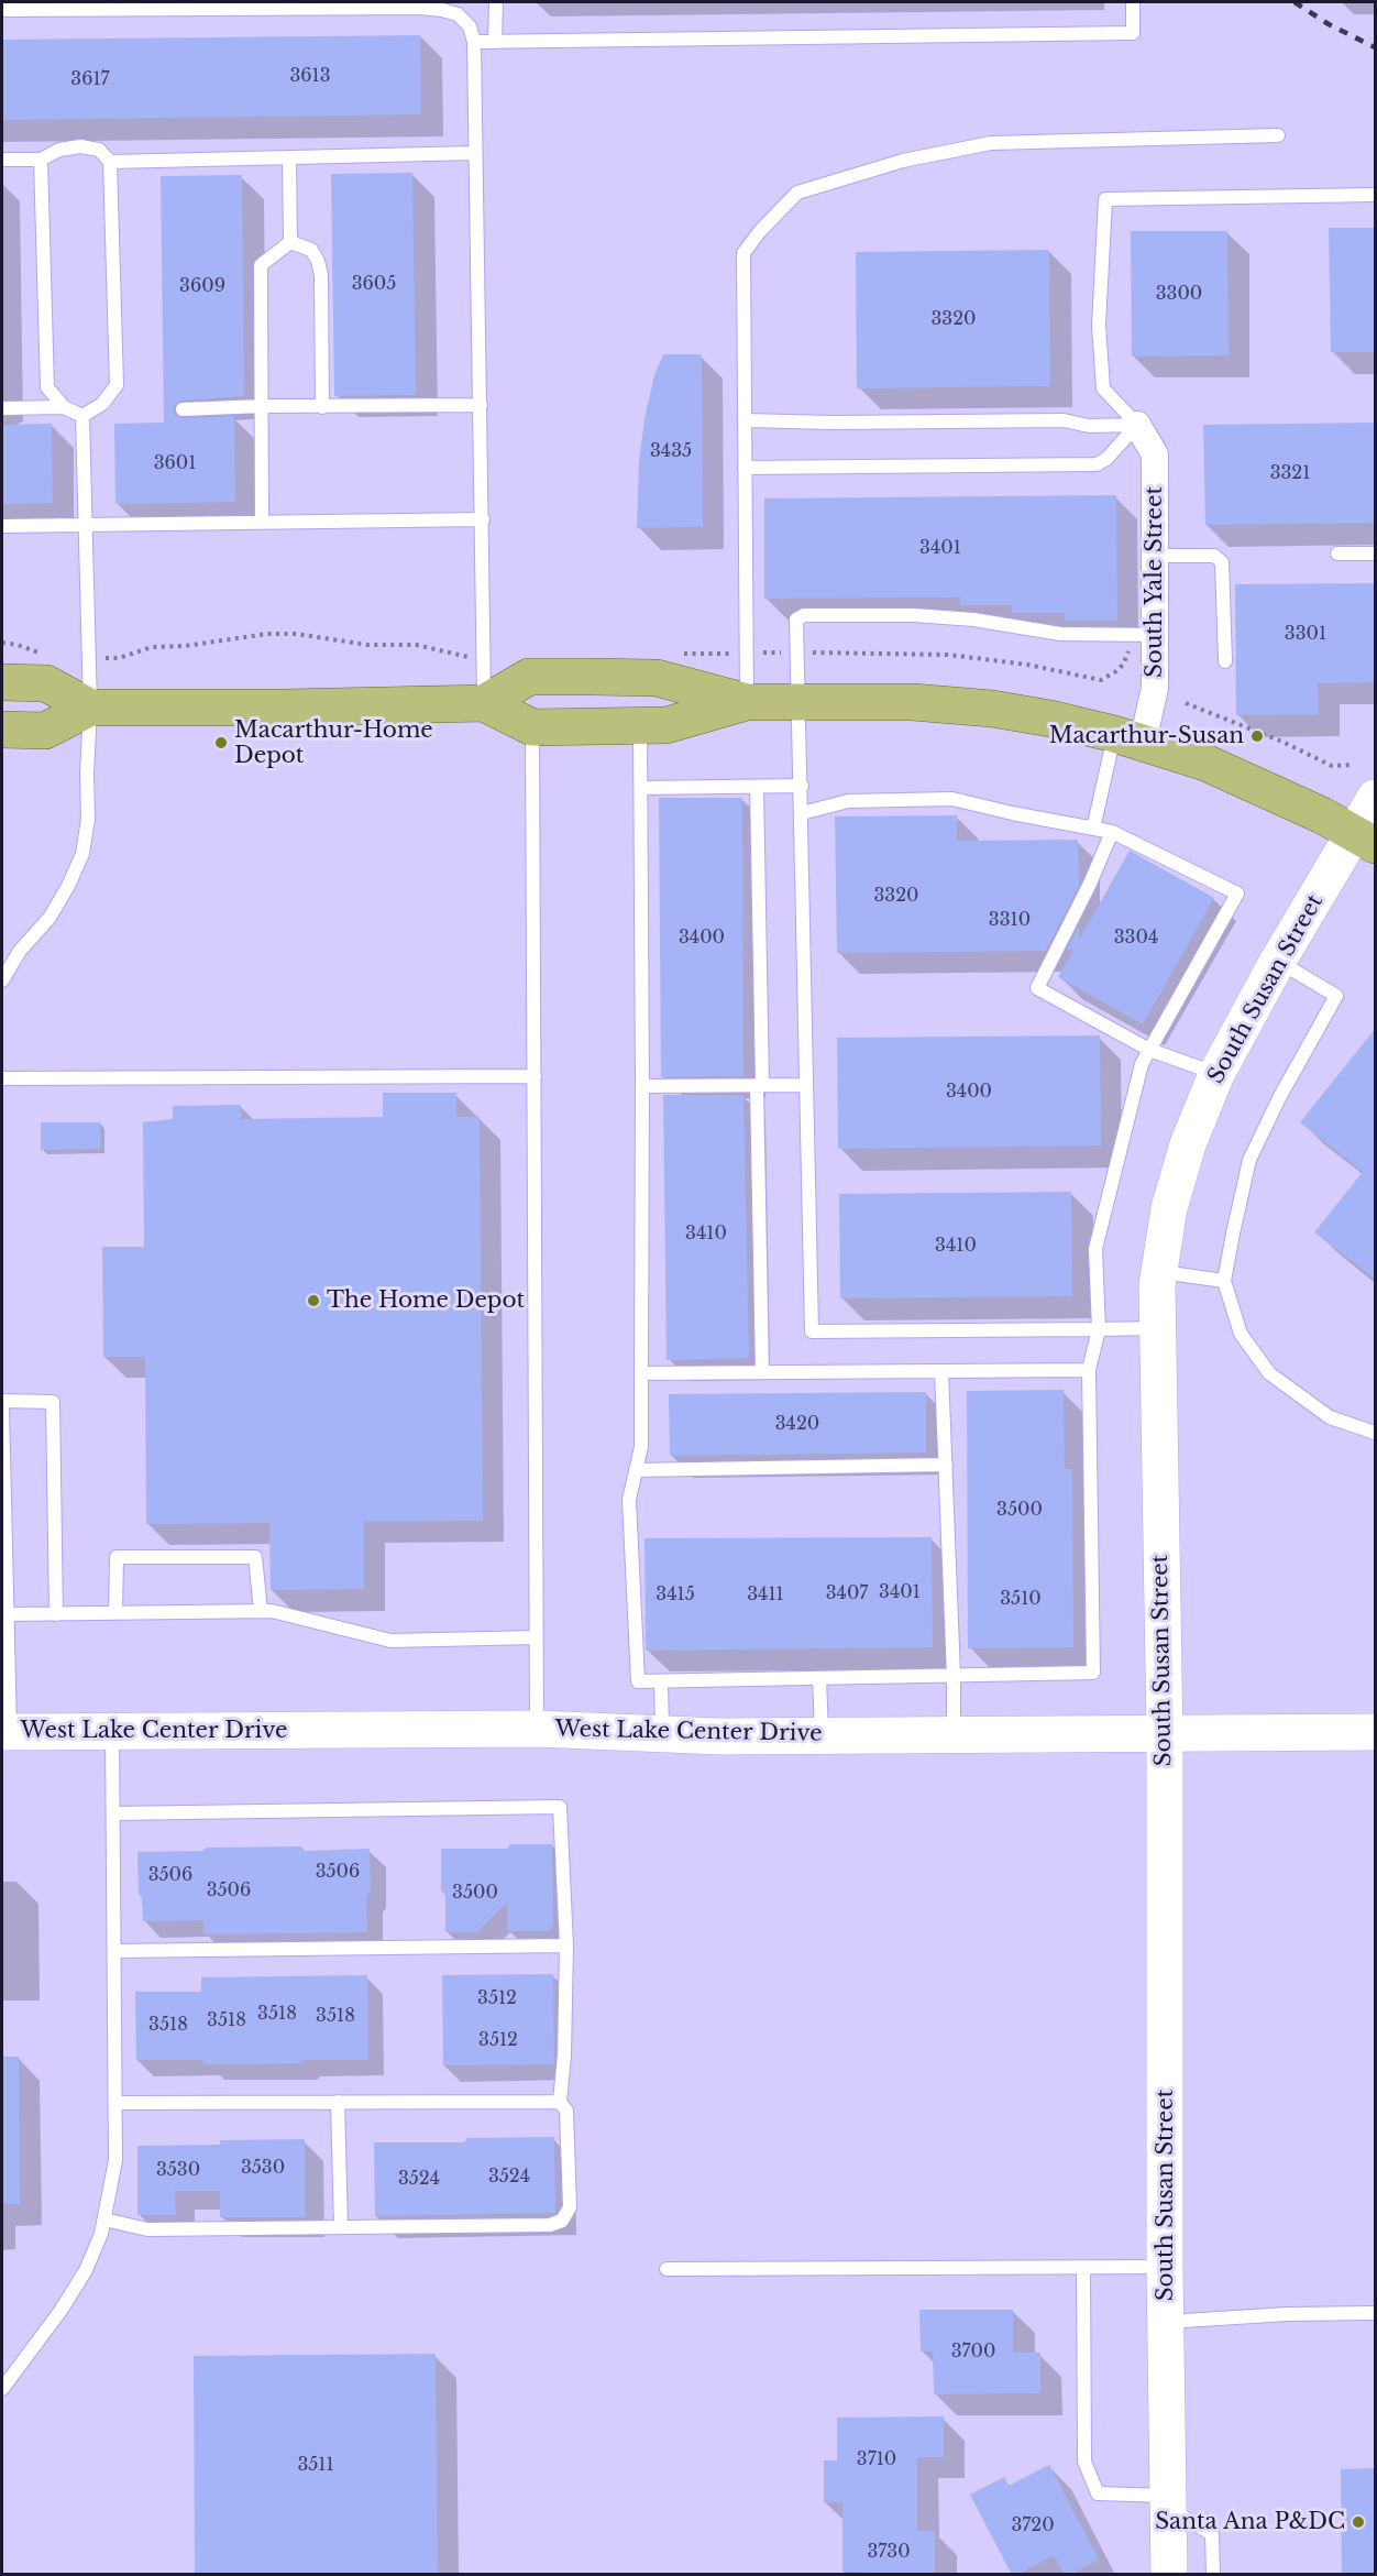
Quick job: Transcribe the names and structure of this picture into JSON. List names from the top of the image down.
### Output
{
  "streets": {
    "street": ["South Yale Street", "South Susan Street", "West Lake Center Drive"]
  },
  "crossings": [
    ["South Susan Street", "West Lake Center Drive"]
  ],
  "places": [
    "Macarthur-Susan",
    "Macarthur-Home Depot",
    "The Home Depot",
    "Santa Ana P&DC"
  ],
  "house_numbers": [
    "3613",
    "3617",
    "3605",
    "3609",
    "3300",
    "3320",
    "3435",
    "3601",
    "3321",
    "3401",
    "3301",
    "3320",
    "3310",
    "3400",
    "3304",
    "3400",
    "3410",
    "3410",
    "3420",
    "3500",
    "3401",
    "3407",
    "3415",
    "3411",
    "3510",
    "3506",
    "3506",
    "3506",
    "3500",
    "3512",
    "3518",
    "3518",
    "3518",
    "3518",
    "3512",
    "3530",
    "3530",
    "3524",
    "3524",
    "3700",
    "3710",
    "3511",
    "3720",
    "3730"
  ]
}
